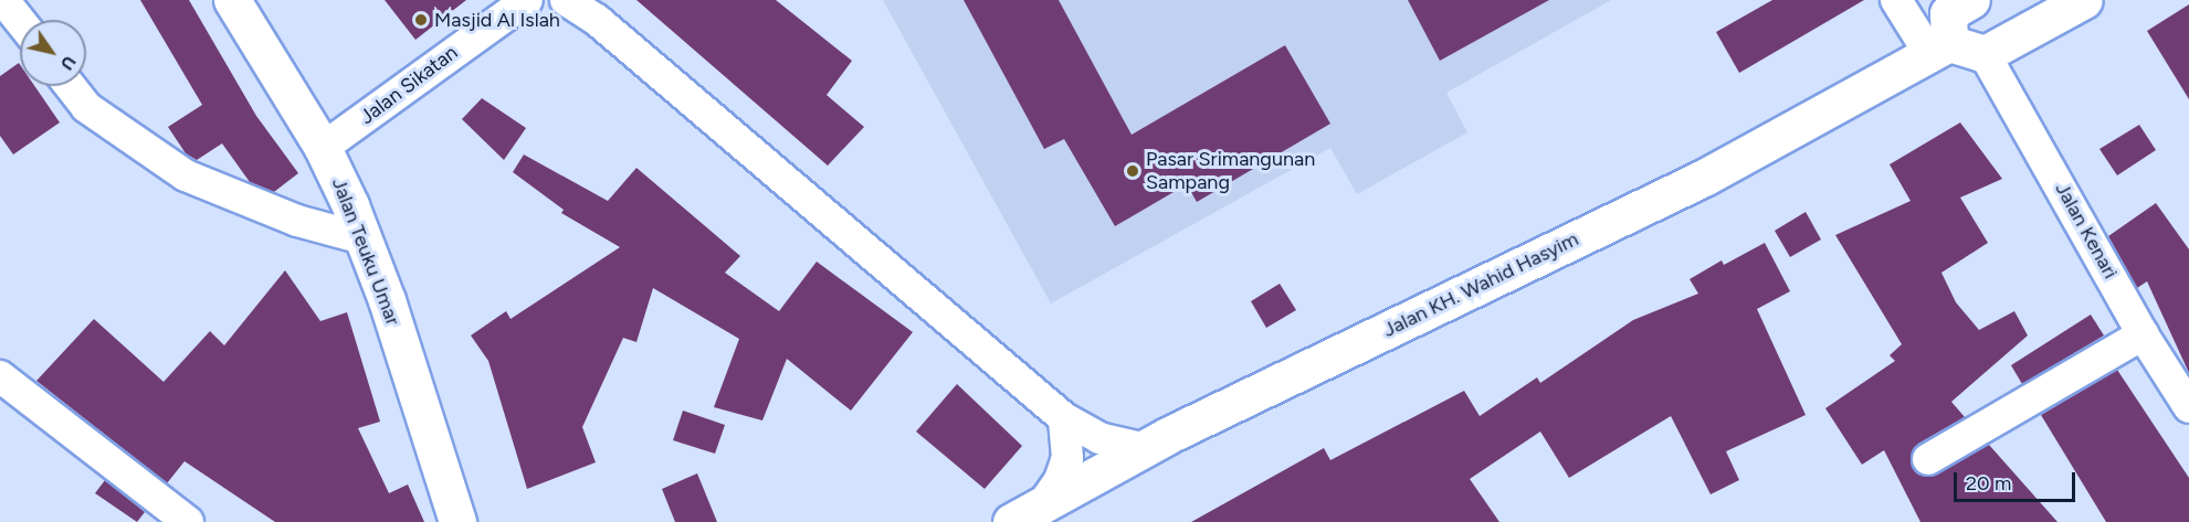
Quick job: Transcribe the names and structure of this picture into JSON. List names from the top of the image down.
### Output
{
  "streets": {
    "main road": ["Jalan Teuku Umar", "Jalan KH. Wahid Hasyim"],
    "street": ["Jalan Sikatan", "Jalan Kenari"]
  },
  "crossings": [
    ["Jalan Sikatan", "Jalan Teuku Umar"]
  ],
  "places": ["Masjid Al Islah", "Pasar Srimangunan Sampang"],
  "scale_bar": "20 m",
  "north": "bottom right"
}
